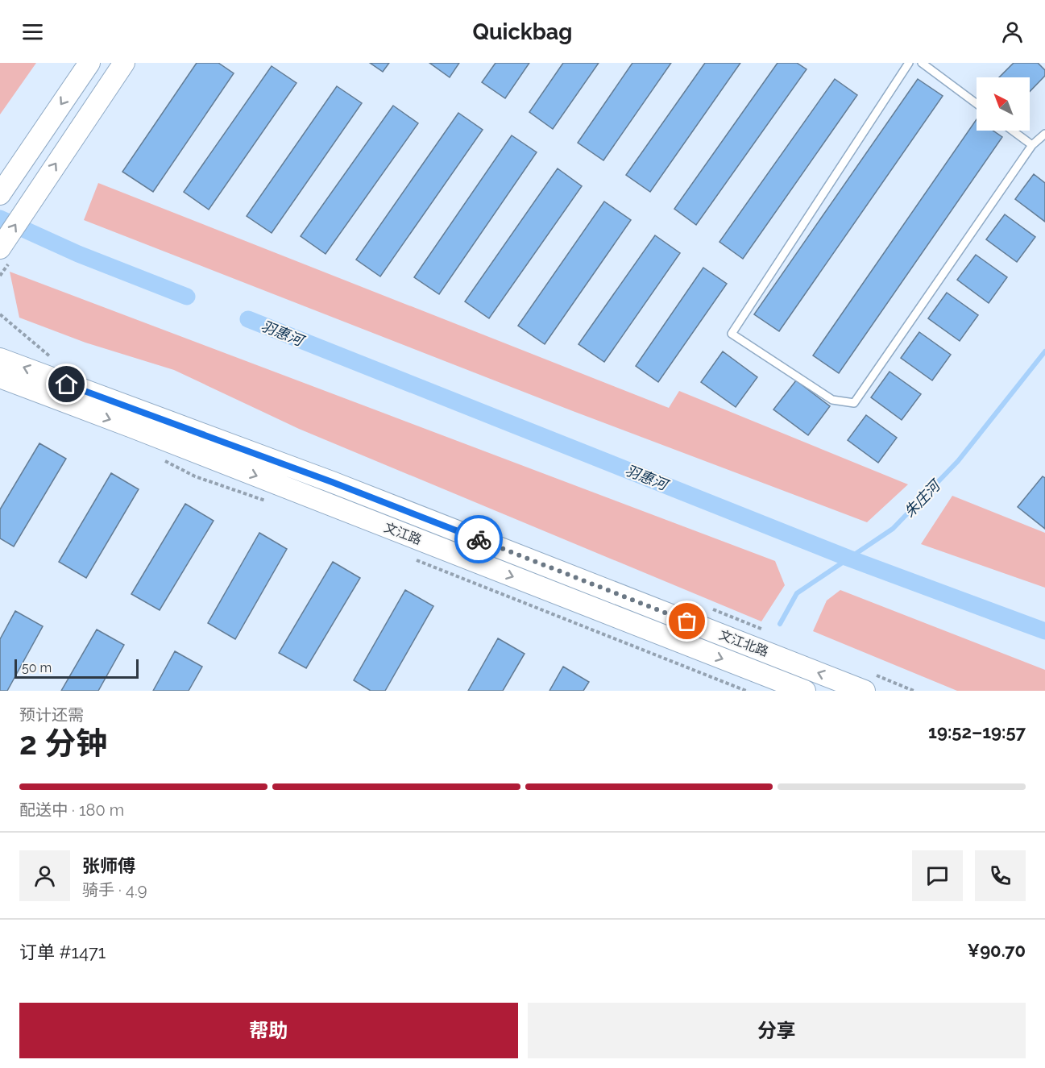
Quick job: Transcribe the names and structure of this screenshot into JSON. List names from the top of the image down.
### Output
{
  "streets": {
    "main road": ["文江路", "文江北路"]
  },
  "one_way": ["文江路", "文江北路"],
  "water": ["羽惠河", "朱庄河"],
  "scale_bar": "50 m",
  "north": "top left",
  "page": {
    "header": "Quickbag",
    "scale": "50 m",
    "heading": ["2 分钟", "预计还需", "19:52–19:57"],
    "panel": [
      "张师傅",
      "骑手 · 4.9",
      "订单 #1471",
      "¥90.70"
    ],
    "bar": "配送中 · 180 m",
    "buttons": ["帮助", "分享"]
  }
}
